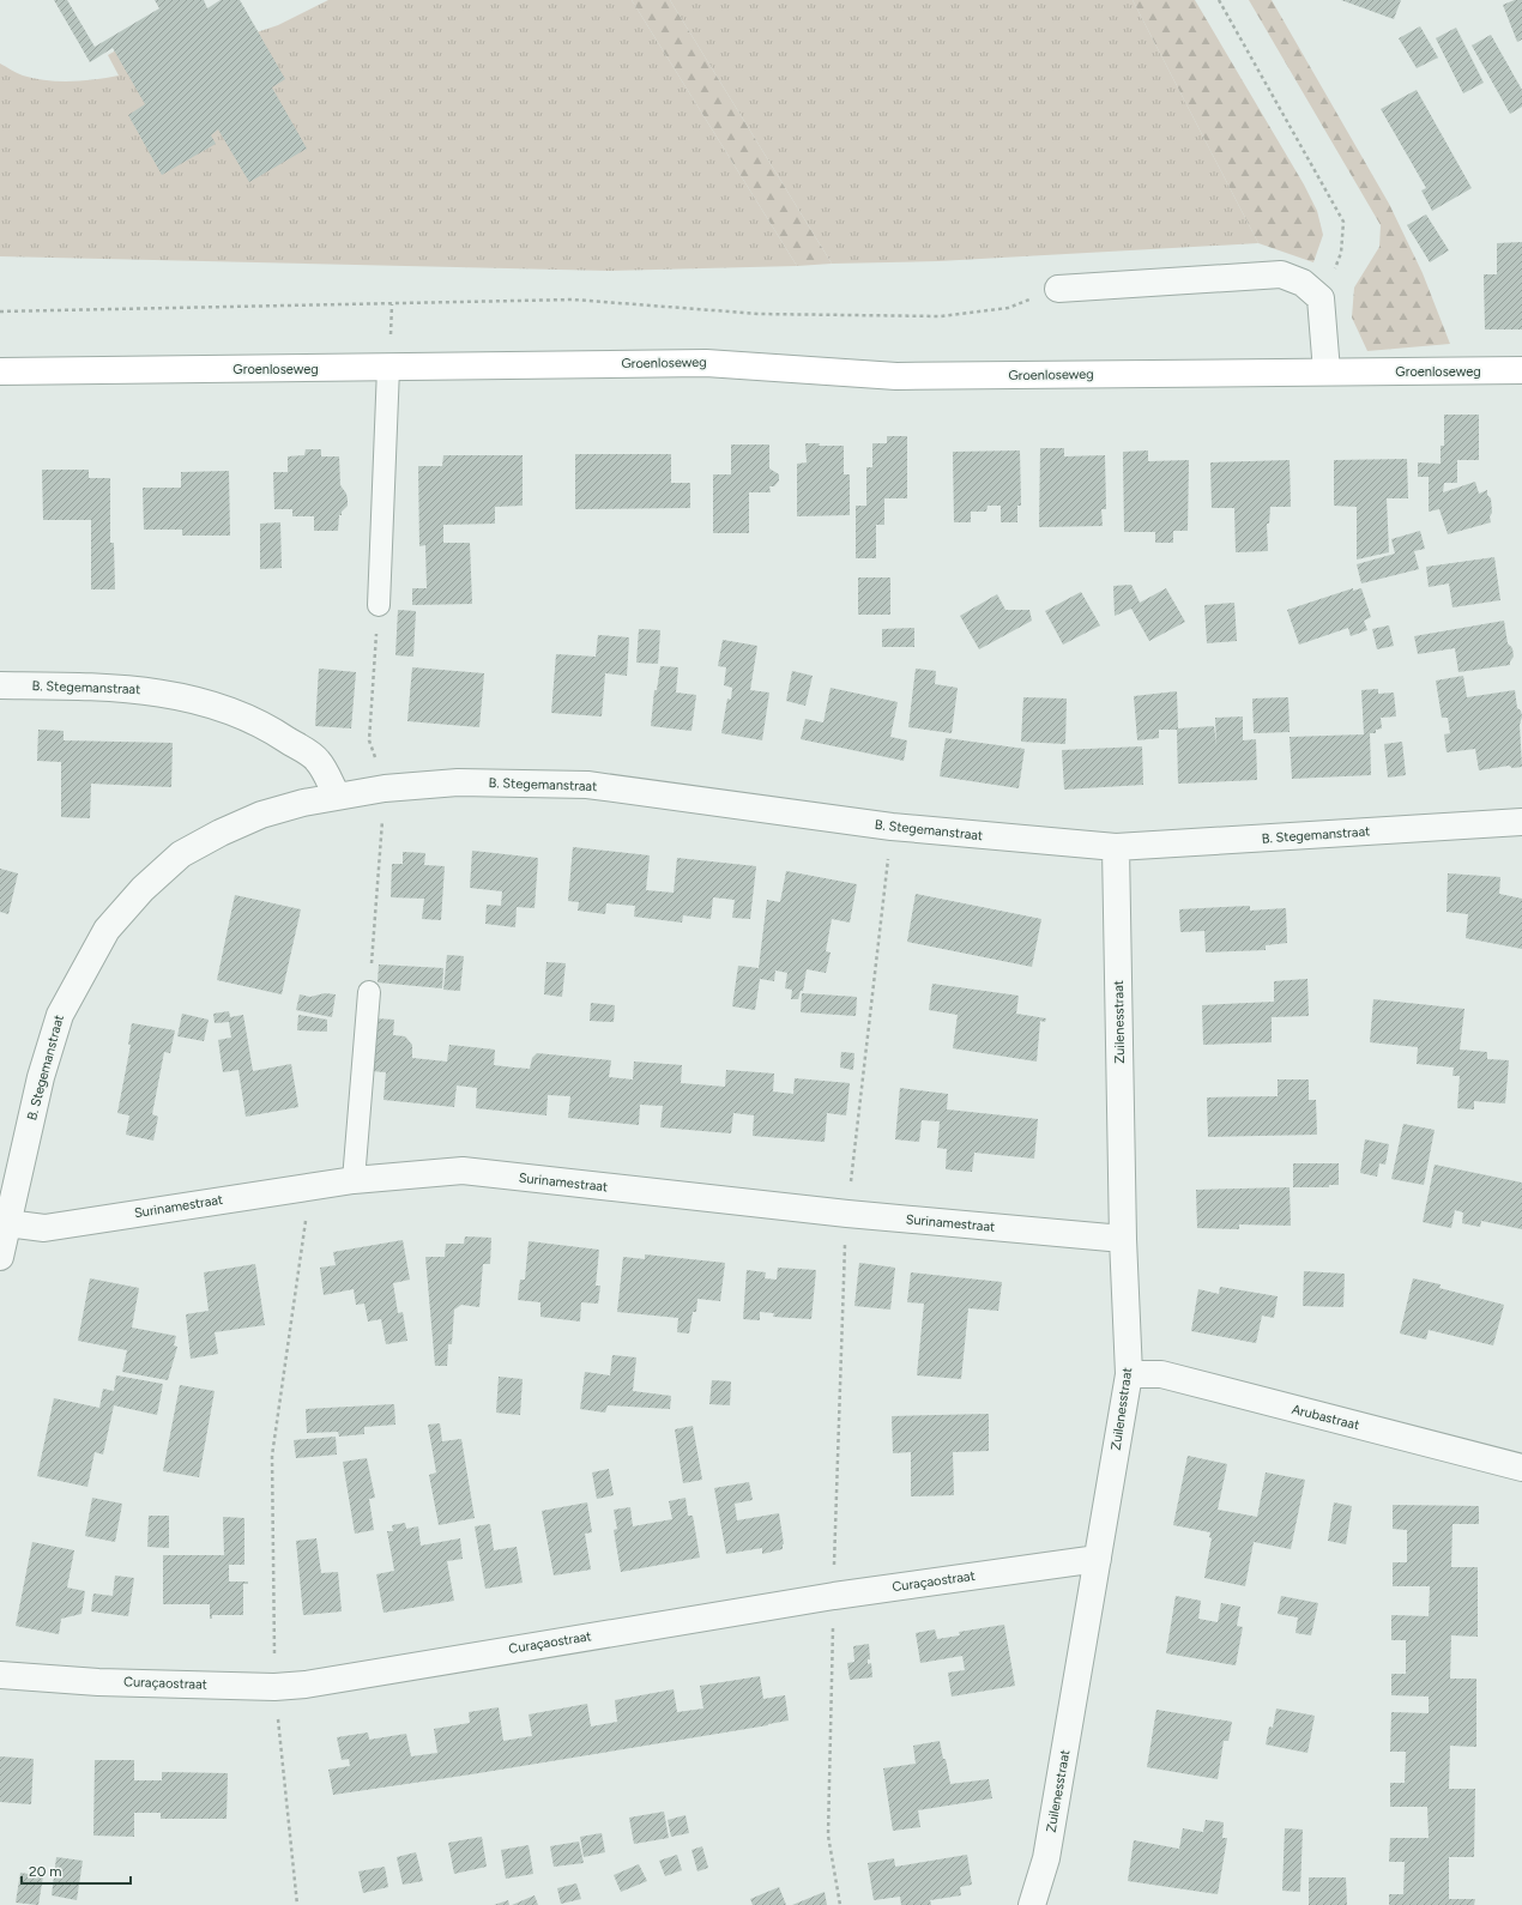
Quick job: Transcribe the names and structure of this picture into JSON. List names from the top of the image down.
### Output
{
  "streets": {
    "main road": ["Groenloseweg"],
    "street": [
      "B. Stegemanstraat",
      "Zuilenesstraat",
      "Surinamestraat",
      "Arubastraat",
      "Curaçaostraat"
    ]
  },
  "crossings": [
    ["B. Stegemanstraat", "Zuilenesstraat"],
    ["B. Stegemanstraat", "Surinamestraat"],
    ["Zuilenesstraat", "Surinamestraat"],
    ["Zuilenesstraat", "Arubastraat"],
    ["Zuilenesstraat", "Curaçaostraat"]
  ],
  "scale_bar": "20 m"
}
